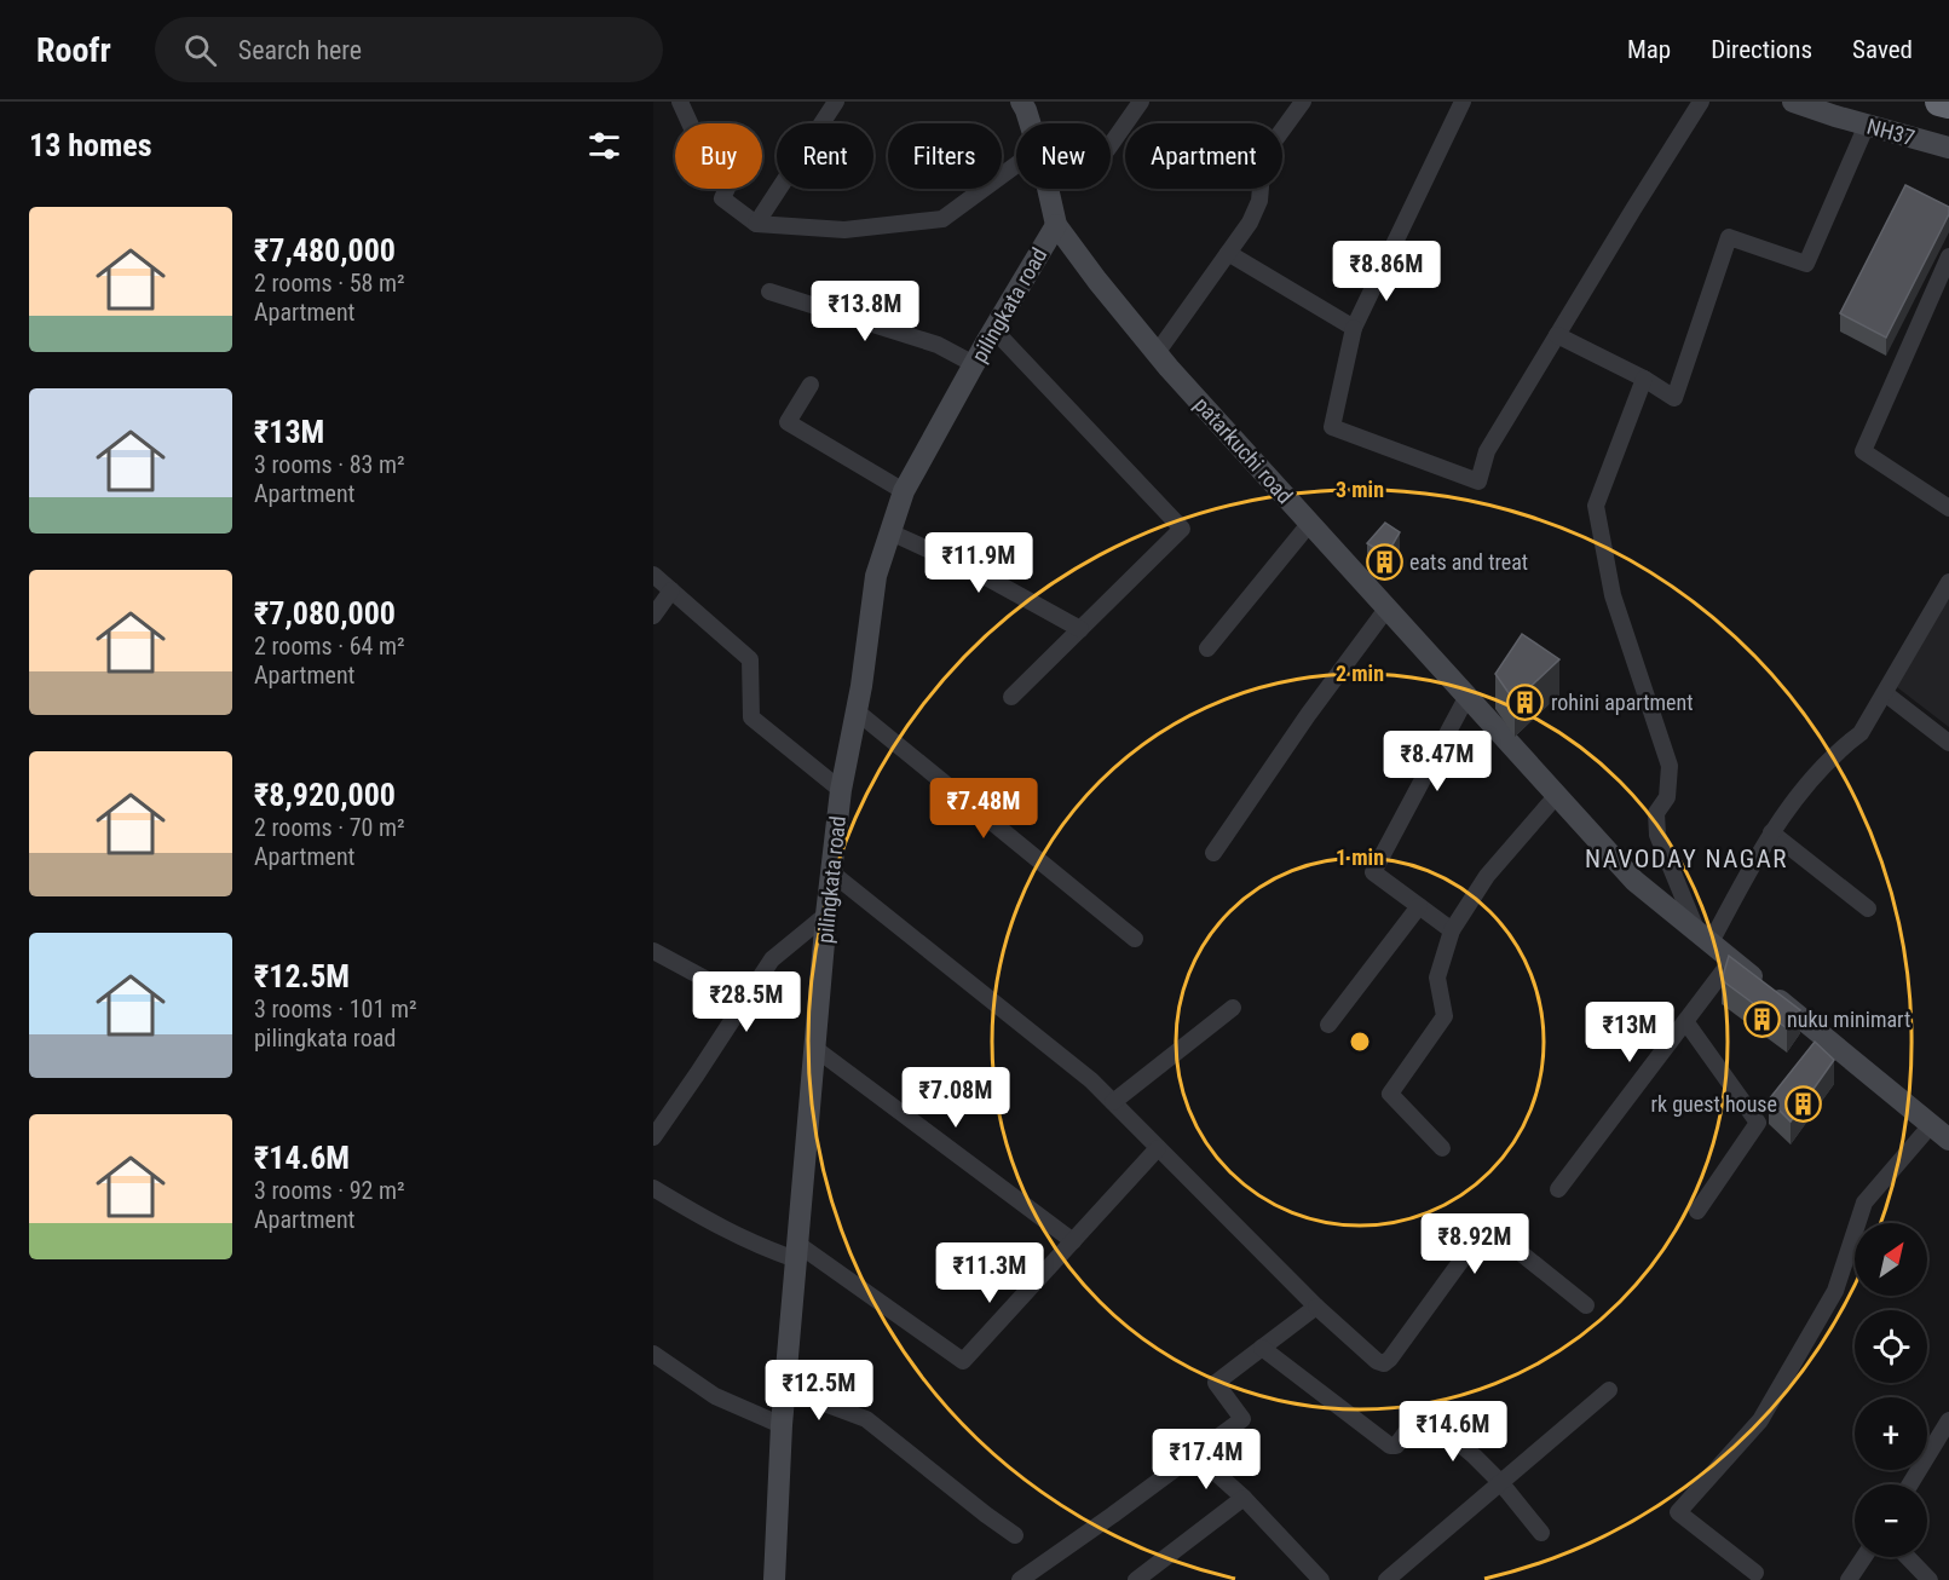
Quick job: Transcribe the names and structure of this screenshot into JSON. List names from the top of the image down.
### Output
{
  "streets": {
    "street": ["NH37", "pilingkata road", "patarkuchi road"]
  },
  "crossings": [
    ["pilingkata road", "patarkuchi road"]
  ],
  "districts": ["NAVODAY NAGAR"],
  "places": {
    "building": [
      "eats and treat",
      "rohini apartment",
      "nuku minimart",
      "rk guest house"
    ]
  },
  "north": "top right",
  "page": {
    "header": "Roofr",
    "search": "Search here",
    "nav": ["Map", "Directions", "Saved"],
    "heading": "13 homes",
    "chip": [
      "Buy",
      "Rent",
      "Filters",
      "New",
      "Apartment"
    ],
    "list": [
      {
        "name": "₹7,480,000",
        "note": "2 rooms · 58 m² · Apartment"
      },
      {
        "name": "₹13M",
        "note": "3 rooms · 83 m² · Apartment"
      },
      {
        "name": "₹7,080,000",
        "note": "2 rooms · 64 m² · Apartment"
      },
      {
        "name": "₹8,920,000",
        "note": "2 rooms · 70 m² · Apartment"
      },
      {
        "name": "₹12.5M",
        "note": "3 rooms · 101 m² · pilingkata road"
      },
      {
        "name": "₹14.6M",
        "note": "3 rooms · 92 m² · Apartment"
      }
    ],
    "price": [
      "₹8.86M",
      "₹13.8M",
      "₹11.9M",
      "₹8.47M",
      "₹7.48M",
      "₹28.5M",
      "₹13M",
      "₹7.08M",
      "₹8.92M",
      "₹11.3M",
      "₹12.5M",
      "₹14.6M",
      "₹17.4M"
    ],
    "map_buttons": ["+", "−"]
  },
  "rings": ["3 min", "2 min", "1 min"]
}
